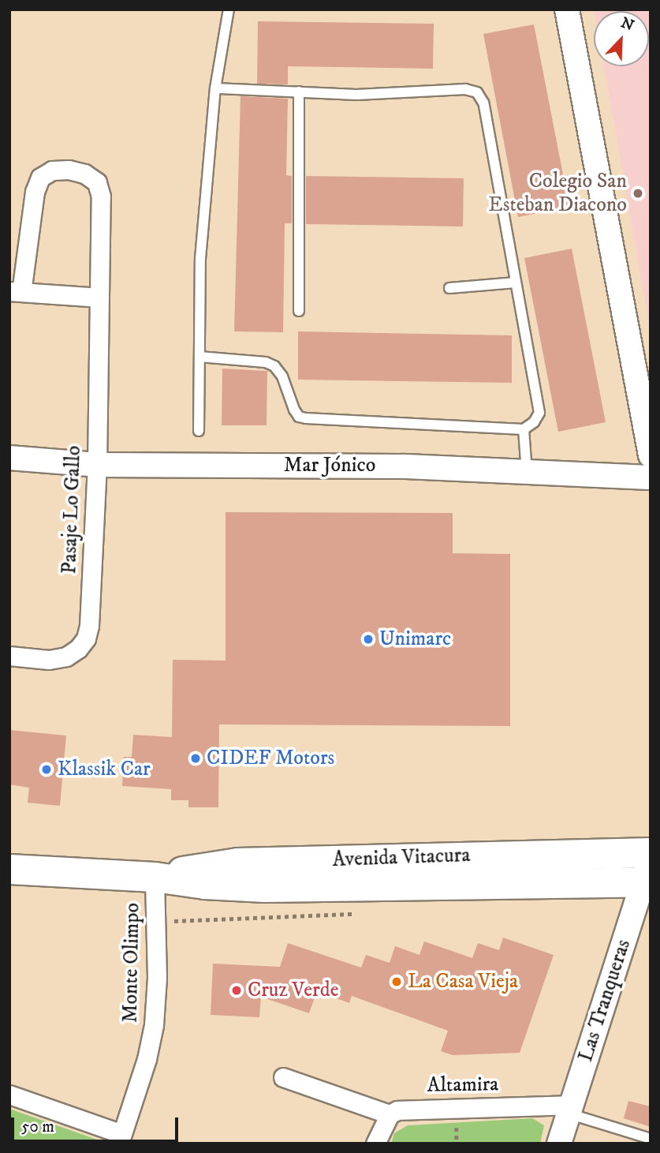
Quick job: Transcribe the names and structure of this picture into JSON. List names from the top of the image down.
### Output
{
  "streets": {
    "main road": ["Avenida Vitacura"],
    "street": [
      "Mar Jónico",
      "Pasaje Lo Gallo",
      "Monte Olimpo",
      "Las Tranqueras",
      "Altamira"
    ]
  },
  "crossings": [
    ["Mar Jónico", "Pasaje Lo Gallo"],
    ["Avenida Vitacura", "Monte Olimpo"],
    ["Avenida Vitacura", "Las Tranqueras"],
    ["Las Tranqueras", "Altamira"]
  ],
  "places": [
    "Colegio San Esteban Diacono",
    "Unimarc",
    "CIDEF Motors",
    "Klassik Car",
    "La Casa Vieja",
    "Cruz Verde"
  ],
  "scale_bar": "50 m",
  "north": "top right"
}
